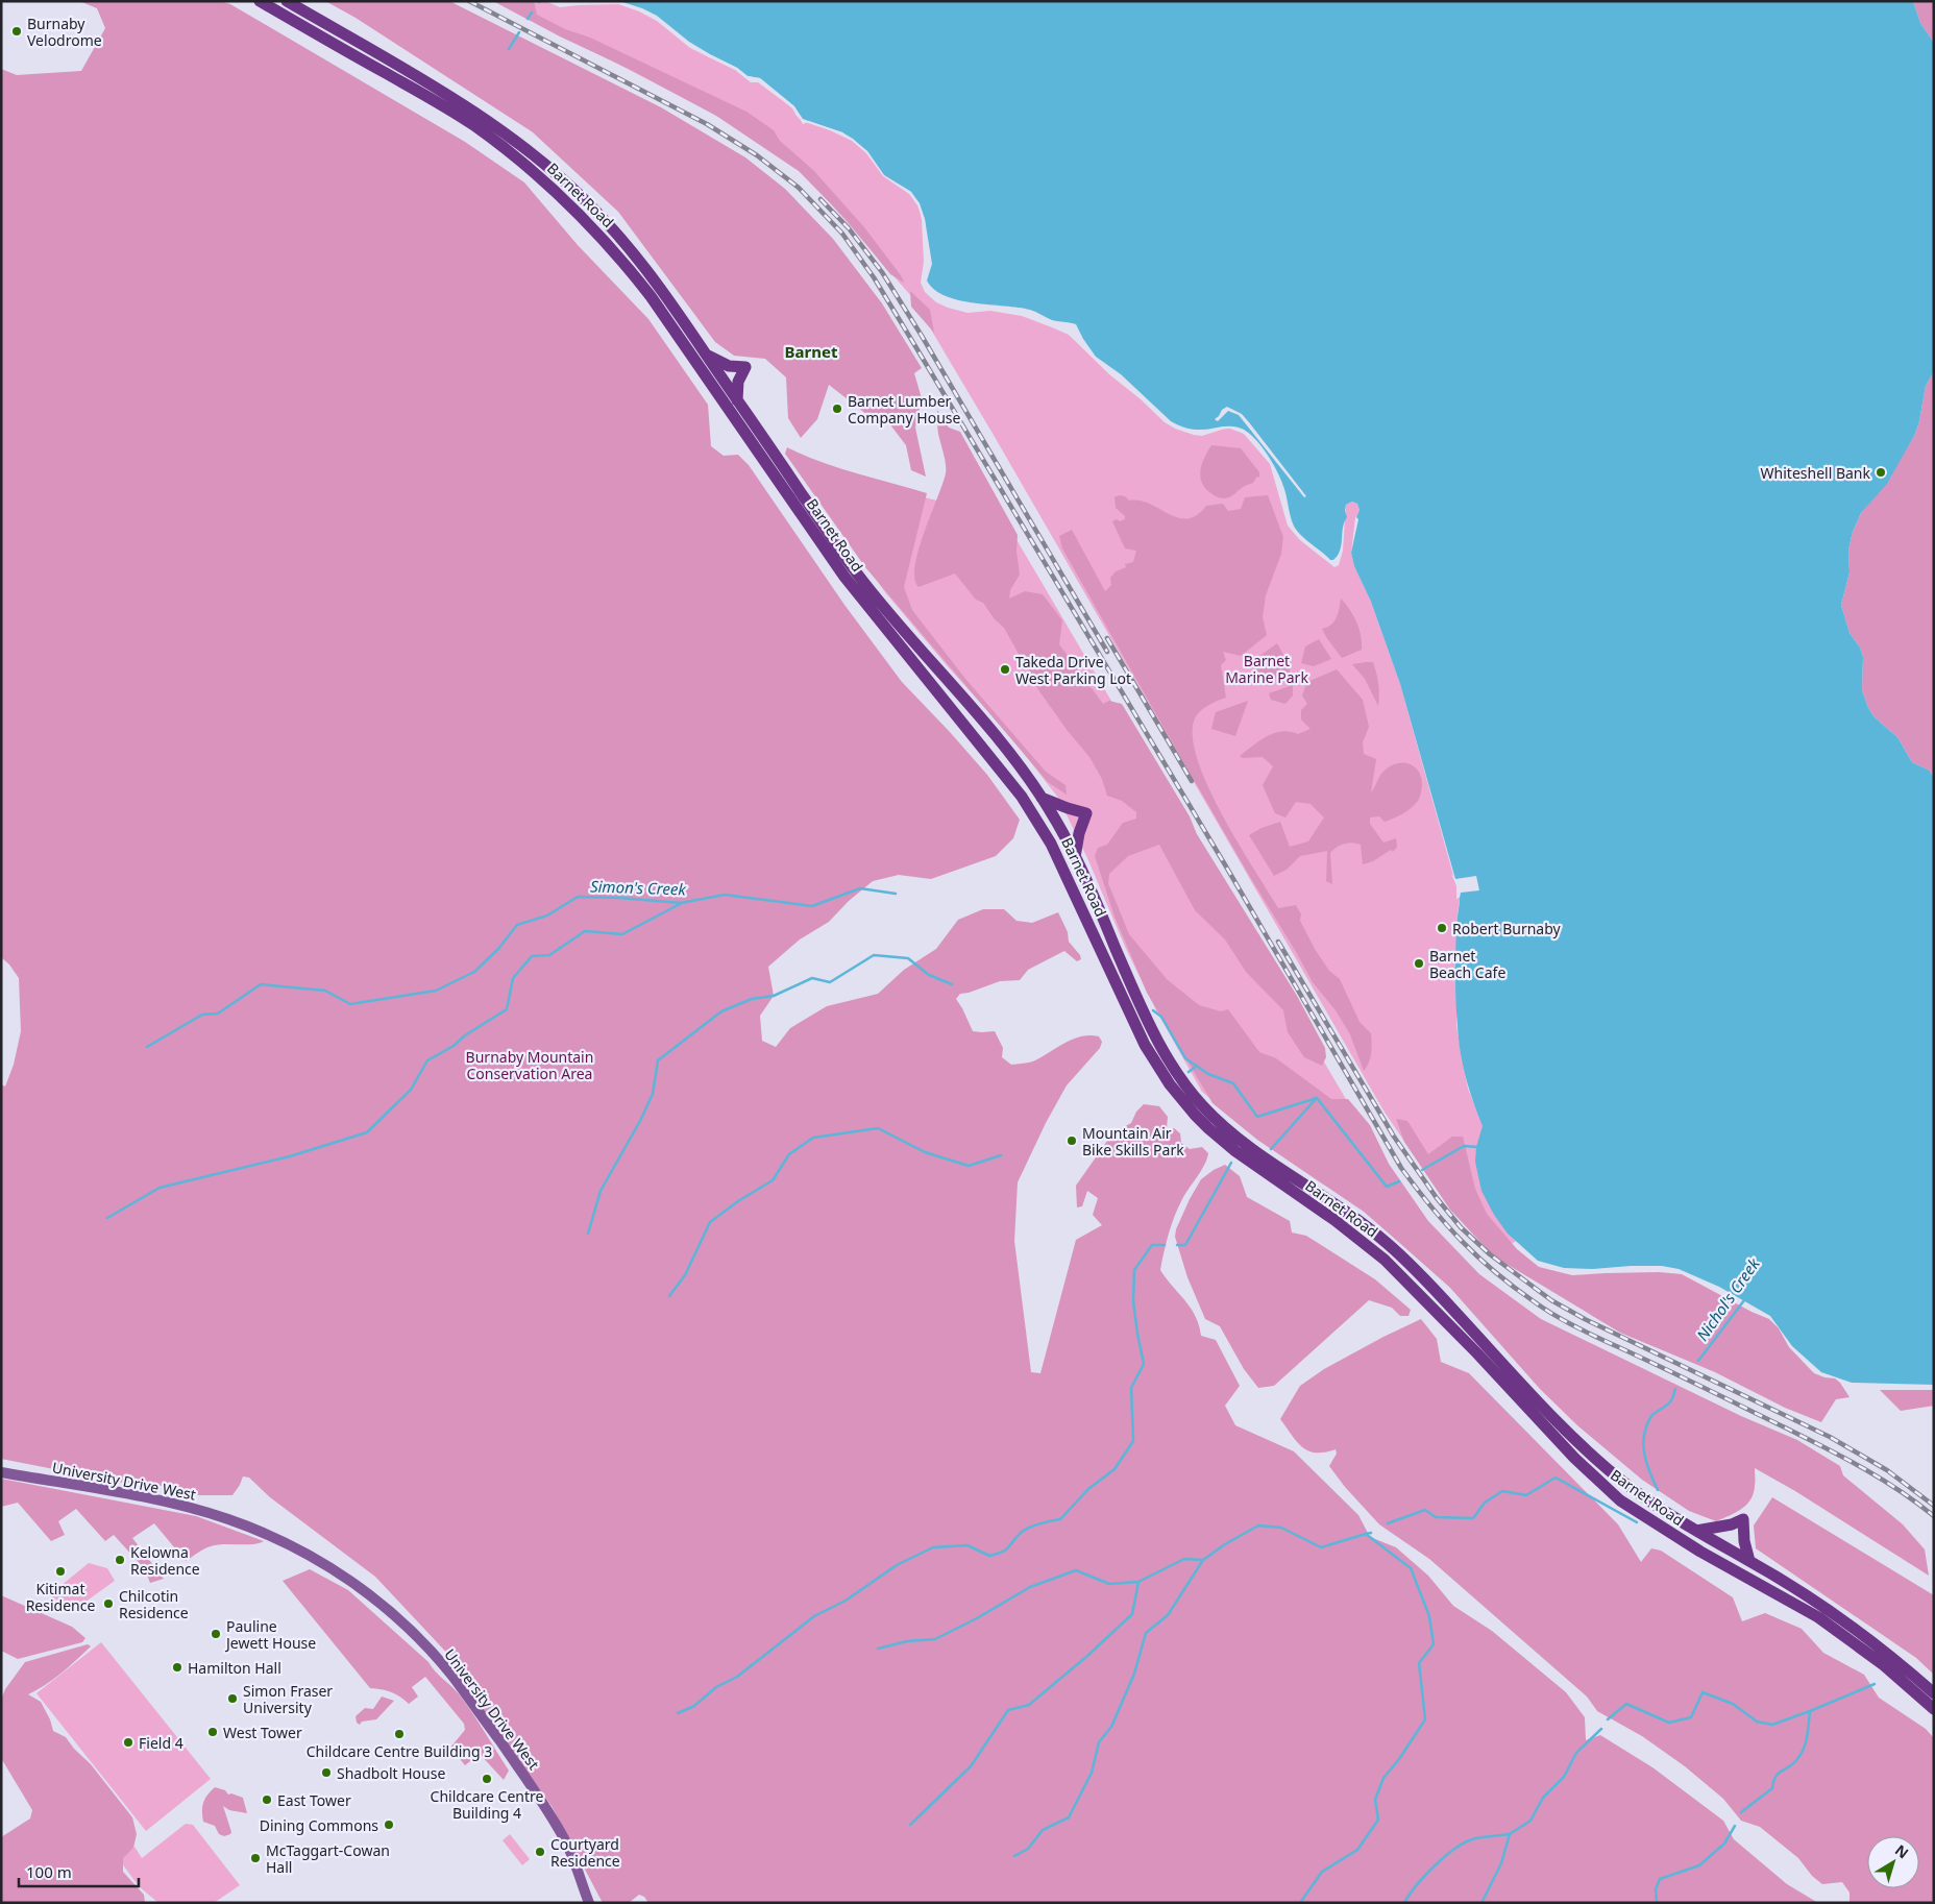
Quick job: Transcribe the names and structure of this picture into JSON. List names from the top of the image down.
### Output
{
  "streets": {
    "main road": ["Barnet Road"],
    "street": ["University Drive West"]
  },
  "districts": ["Barnet"],
  "water": ["Simon's Creek", "Nichol's Creek"],
  "parks": ["Barnet Marine Park", "Burnaby Mountain Conservation Area"],
  "places": [
    "Burnaby Velodrome",
    "Barnet Lumber Company House",
    "Whiteshell Bank",
    "Takeda Drive West Parking Lot",
    "Robert Burnaby",
    "Barnet Beach Cafe",
    "Mountain Air Bike Skills Park",
    "Kelowna Residence",
    "Kitimat Residence",
    "Chilcotin Residence",
    "Pauline Jewett House",
    "Hamilton Hall",
    "Simon Fraser University",
    "West Tower",
    "Childcare Centre Building 3",
    "Field 4",
    "Shadbolt House",
    "Childcare Centre Building 4",
    "East Tower",
    "Dining Commons",
    "Courtyard Residence",
    "McTaggart-Cowan Hall"
  ],
  "scale_bar": "100 m",
  "north": "top right"
}
